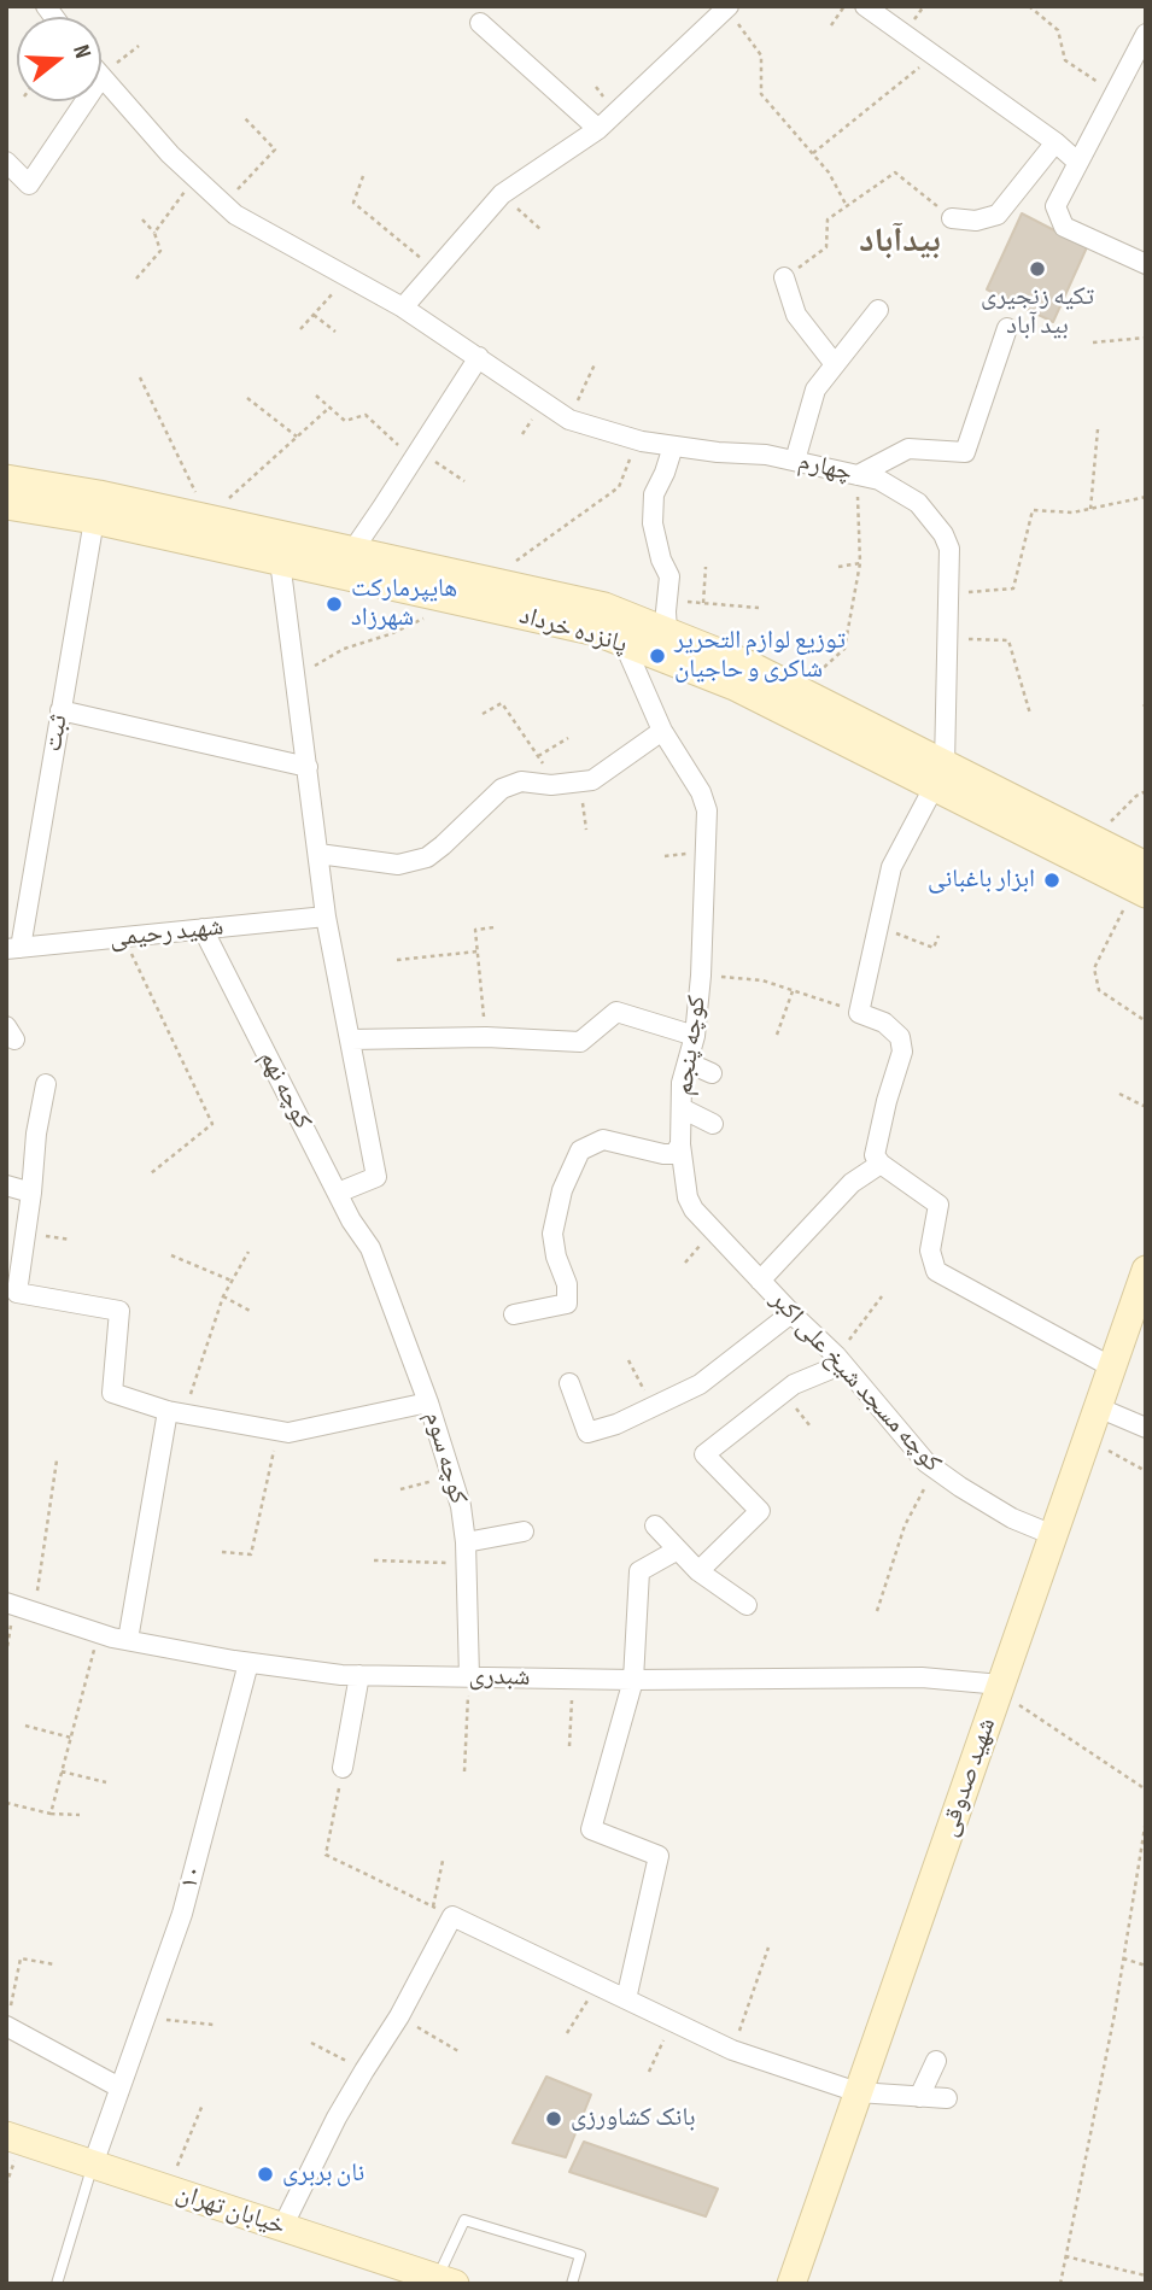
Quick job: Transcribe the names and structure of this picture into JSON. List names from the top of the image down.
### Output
{
  "streets": {
    "main road": ["پانزده خرداد", "شهید صدوقی", "خیابان تهران"],
    "street": [
      "چهارم",
      "ثبت",
      "شهید رحیمی",
      "کوچه پنجم",
      "کوچه نهم",
      "کوچه مسجد شیخ علی اکبر",
      "کوچه سوم",
      "شبدری",
      "۱۰"
    ]
  },
  "crossings": [
    ["چهارم", "پانزده خرداد"],
    ["پانزده خرداد", "ثبت"],
    ["پانزده خرداد", "کوچه پنجم"],
    ["ثبت", "شهید رحیمی"],
    ["شهید رحیمی", "کوچه نهم"],
    ["کوچه پنجم", "کوچه مسجد شیخ علی اکبر"],
    ["کوچه نهم", "کوچه سوم"],
    ["کوچه مسجد شیخ علی اکبر", "شهید صدوقی"],
    ["کوچه سوم", "شبدری"],
    ["شبدری", "شهید صدوقی"],
    ["شبدری", "۱۰"],
    ["۱۰", "خیابان تهران"]
  ],
  "districts": ["بیدآباد"],
  "places": [
    "تکیه زنجیری بید آباد",
    "هایپرمارکت شهرزاد",
    "توزیع لوازم التحریر شاکری و حاجیان",
    "ابزار باغبانی",
    "بانک کشاورزی",
    "نان بربری"
  ],
  "north": "right"
}
